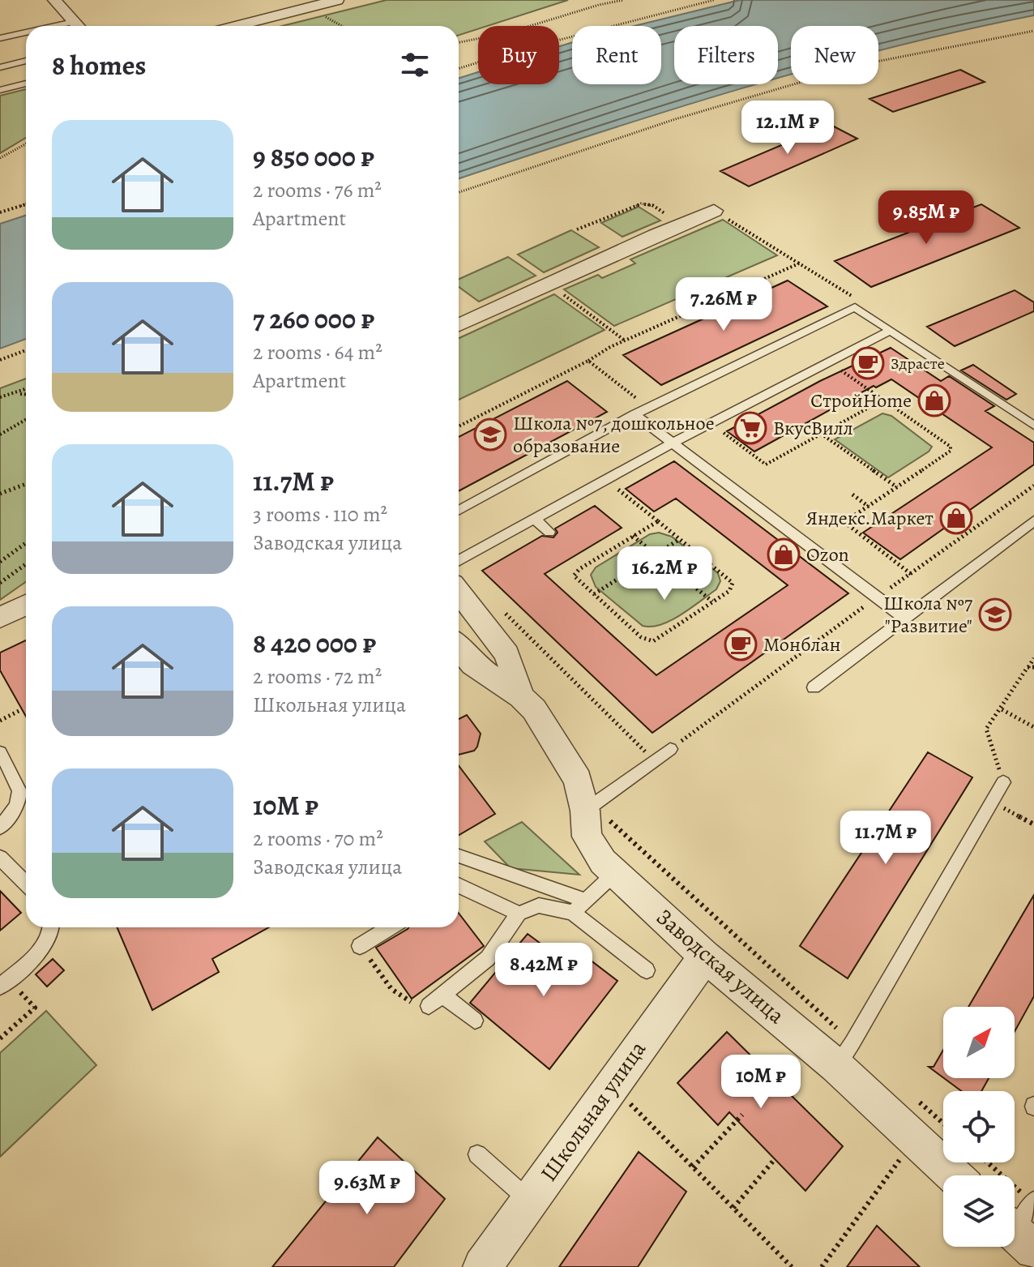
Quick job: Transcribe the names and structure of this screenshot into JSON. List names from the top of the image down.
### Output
{
  "streets": {
    "street": ["Заводская улица", "Школьная улица"]
  },
  "crossings": [
    ["Заводская улица", "Школьная улица"]
  ],
  "places": {
    "cafe": ["Здрасте", "Монблан"],
    "shop": ["СтройHome", "Яндекс.Маркет", "Ozon"],
    "supermarket": ["ВкусВилл"],
    "school or university": ["Школа №7, дошкольное образование", "Школа №7 \"Развитие\""]
  },
  "north": "top right",
  "page": {
    "chip": [
      "Buy",
      "Rent",
      "Filters",
      "New"
    ],
    "heading": "8 homes",
    "price": [
      "12.1M ₽",
      "9.85M ₽",
      "7.26M ₽",
      "16.2M ₽",
      "11.7M ₽",
      "8.42M ₽",
      "10M ₽",
      "9.63M ₽"
    ],
    "list": [
      {
        "name": "9 850 000 ₽",
        "note": "2 rooms · 76 m² · Apartment"
      },
      {
        "name": "7 260 000 ₽",
        "note": "2 rooms · 64 m² · Apartment"
      },
      {
        "name": "11.7M ₽",
        "note": "3 rooms · 110 m² · Заводская улица"
      },
      {
        "name": "8 420 000 ₽",
        "note": "2 rooms · 72 m² · Школьная улица"
      },
      {
        "name": "10M ₽",
        "note": "2 rooms · 70 m² · Заводская улица"
      }
    ]
  }
}
